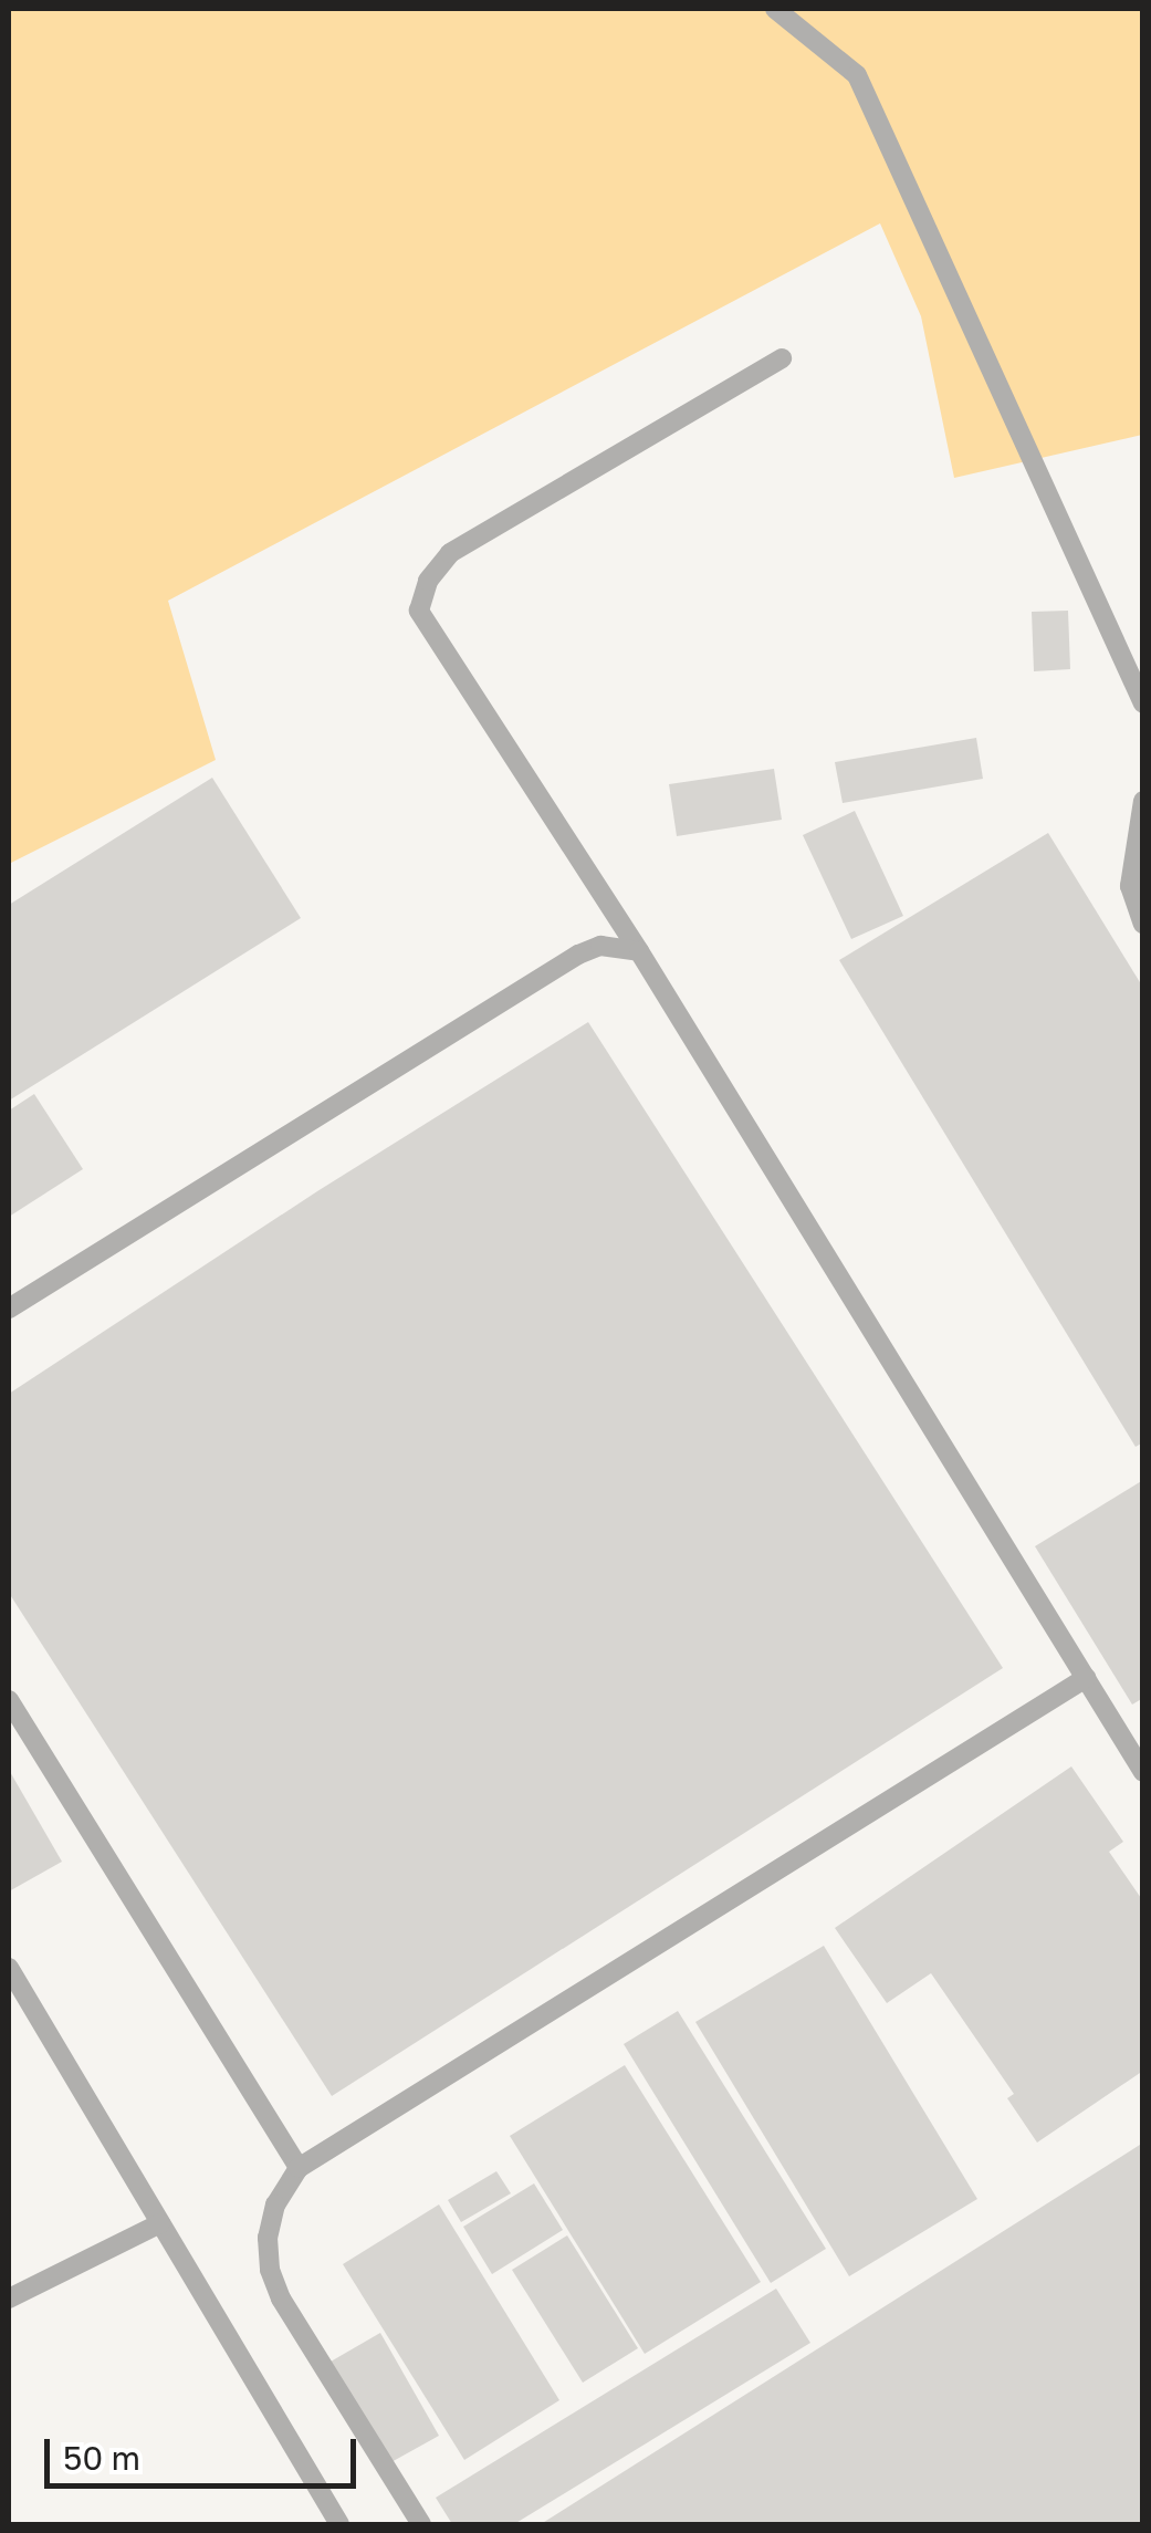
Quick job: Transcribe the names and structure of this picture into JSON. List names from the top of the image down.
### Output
{
  "scale_bar": "50 m"
}
